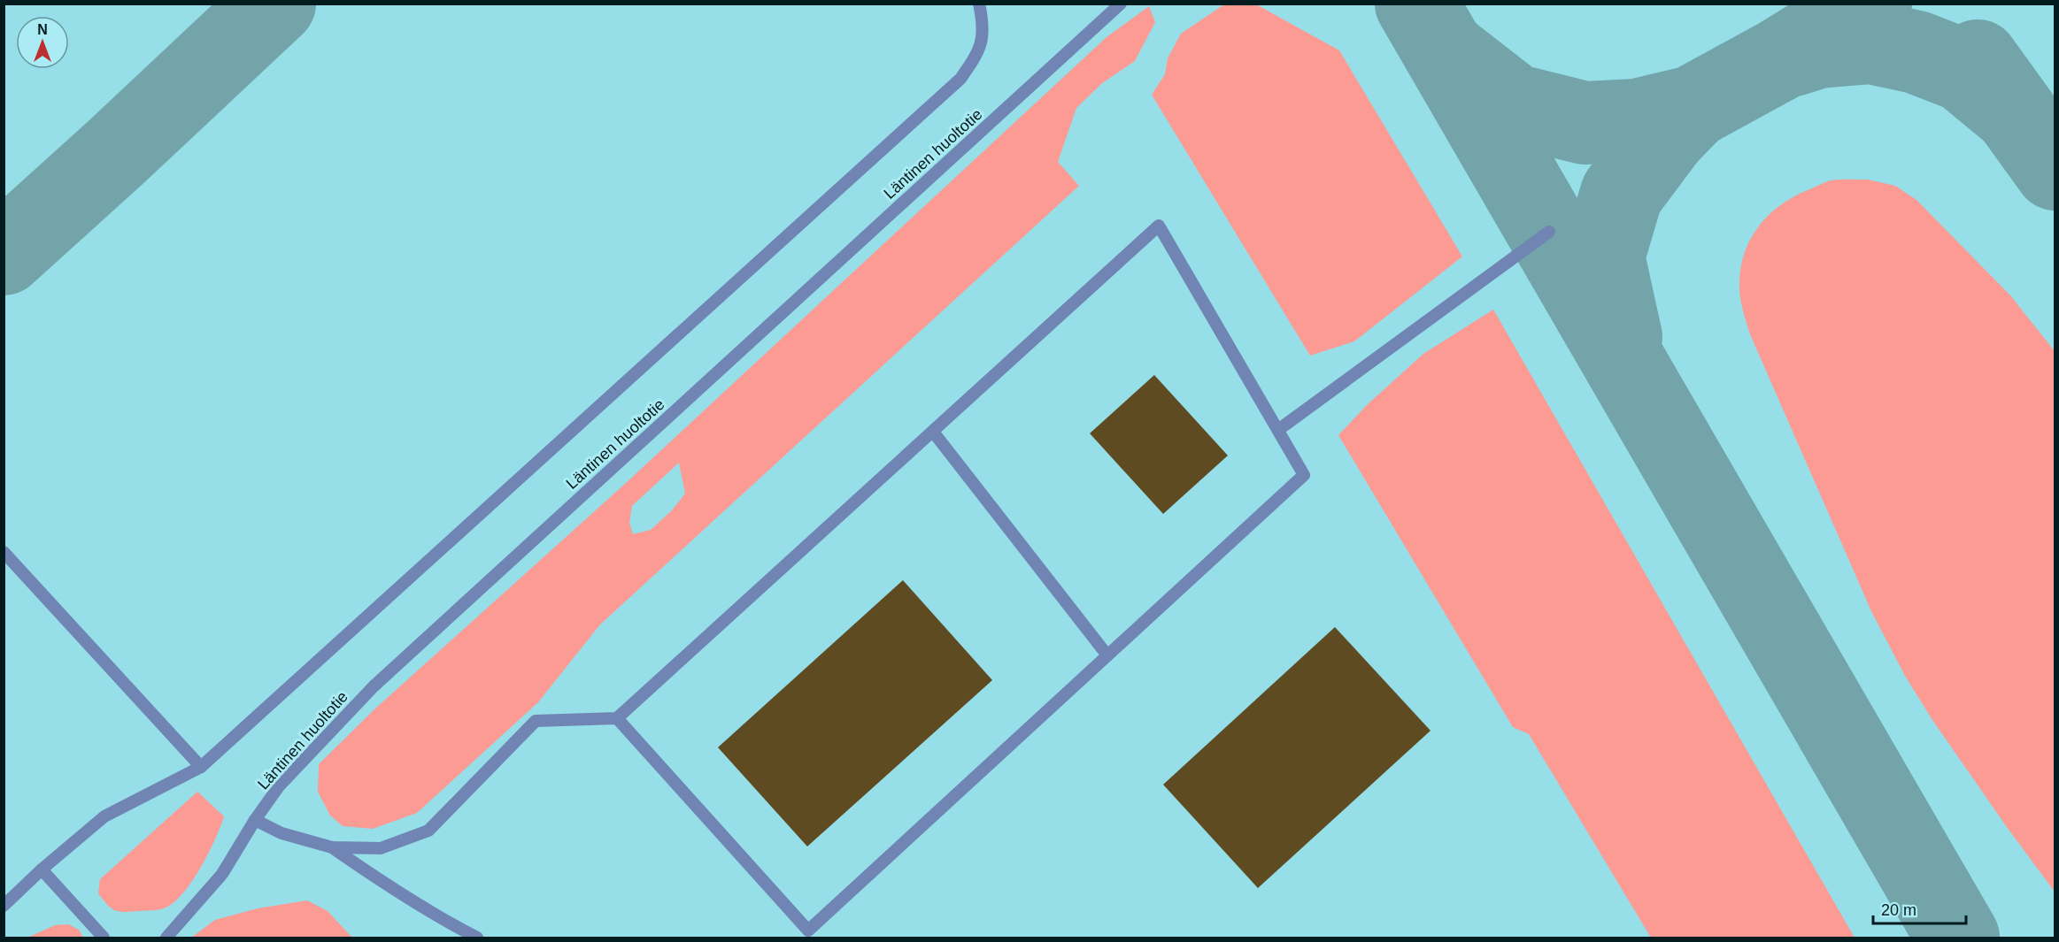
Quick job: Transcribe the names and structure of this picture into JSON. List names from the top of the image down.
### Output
{
  "streets": {
    "lane": ["Läntinen huoltotie"]
  },
  "scale_bar": "20 m",
  "north": "top"
}
